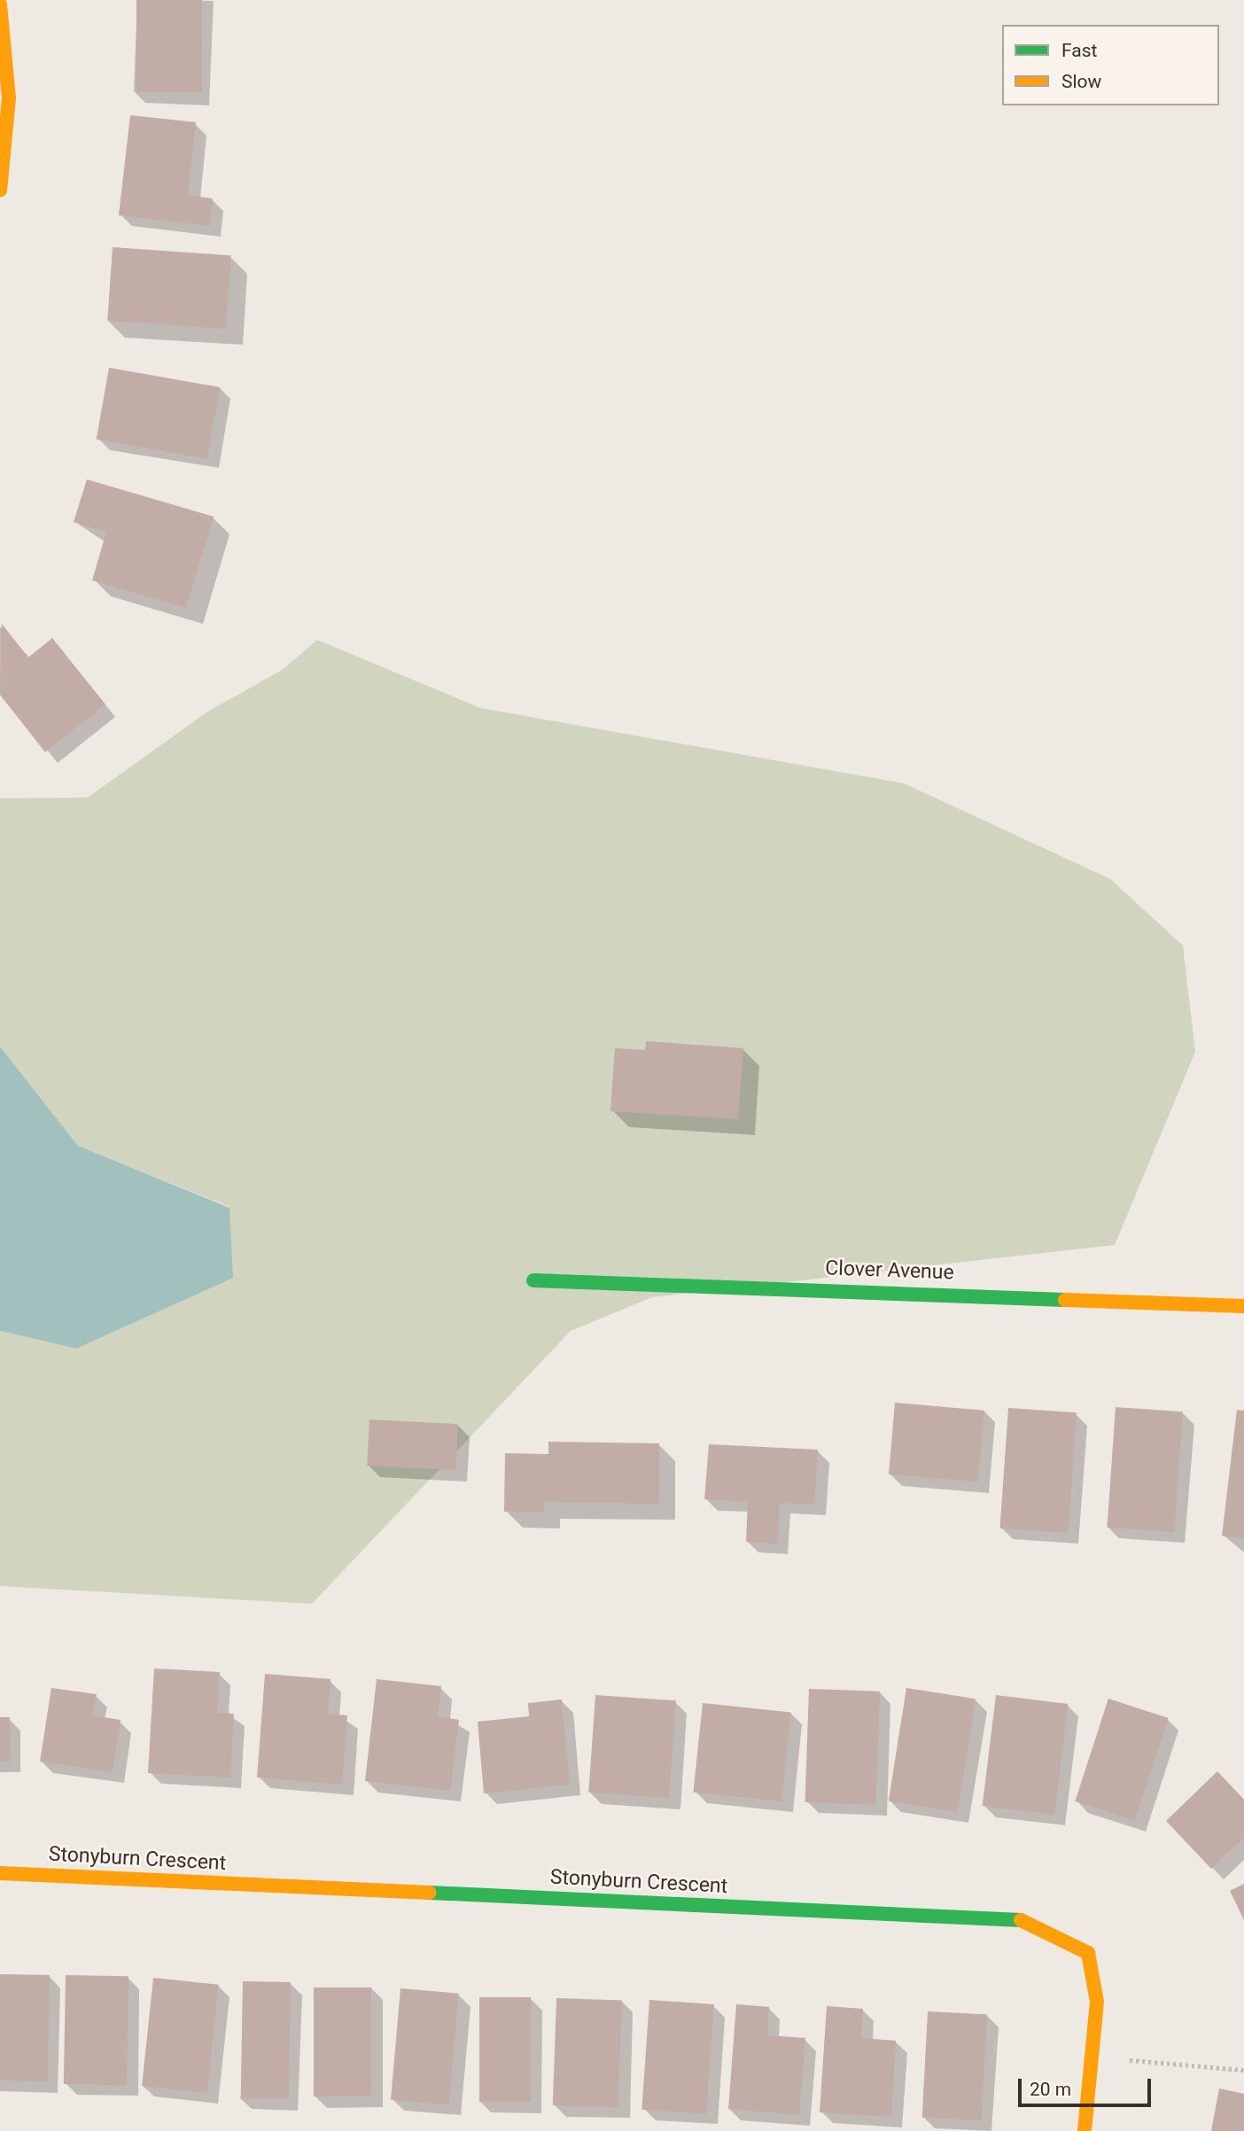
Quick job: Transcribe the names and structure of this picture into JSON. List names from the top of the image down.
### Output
{
  "streets": {
    "street": ["Clover Avenue", "Stonyburn Crescent"]
  },
  "legend": ["Fast", "Slow"],
  "scale_bar": "20 m"
}
